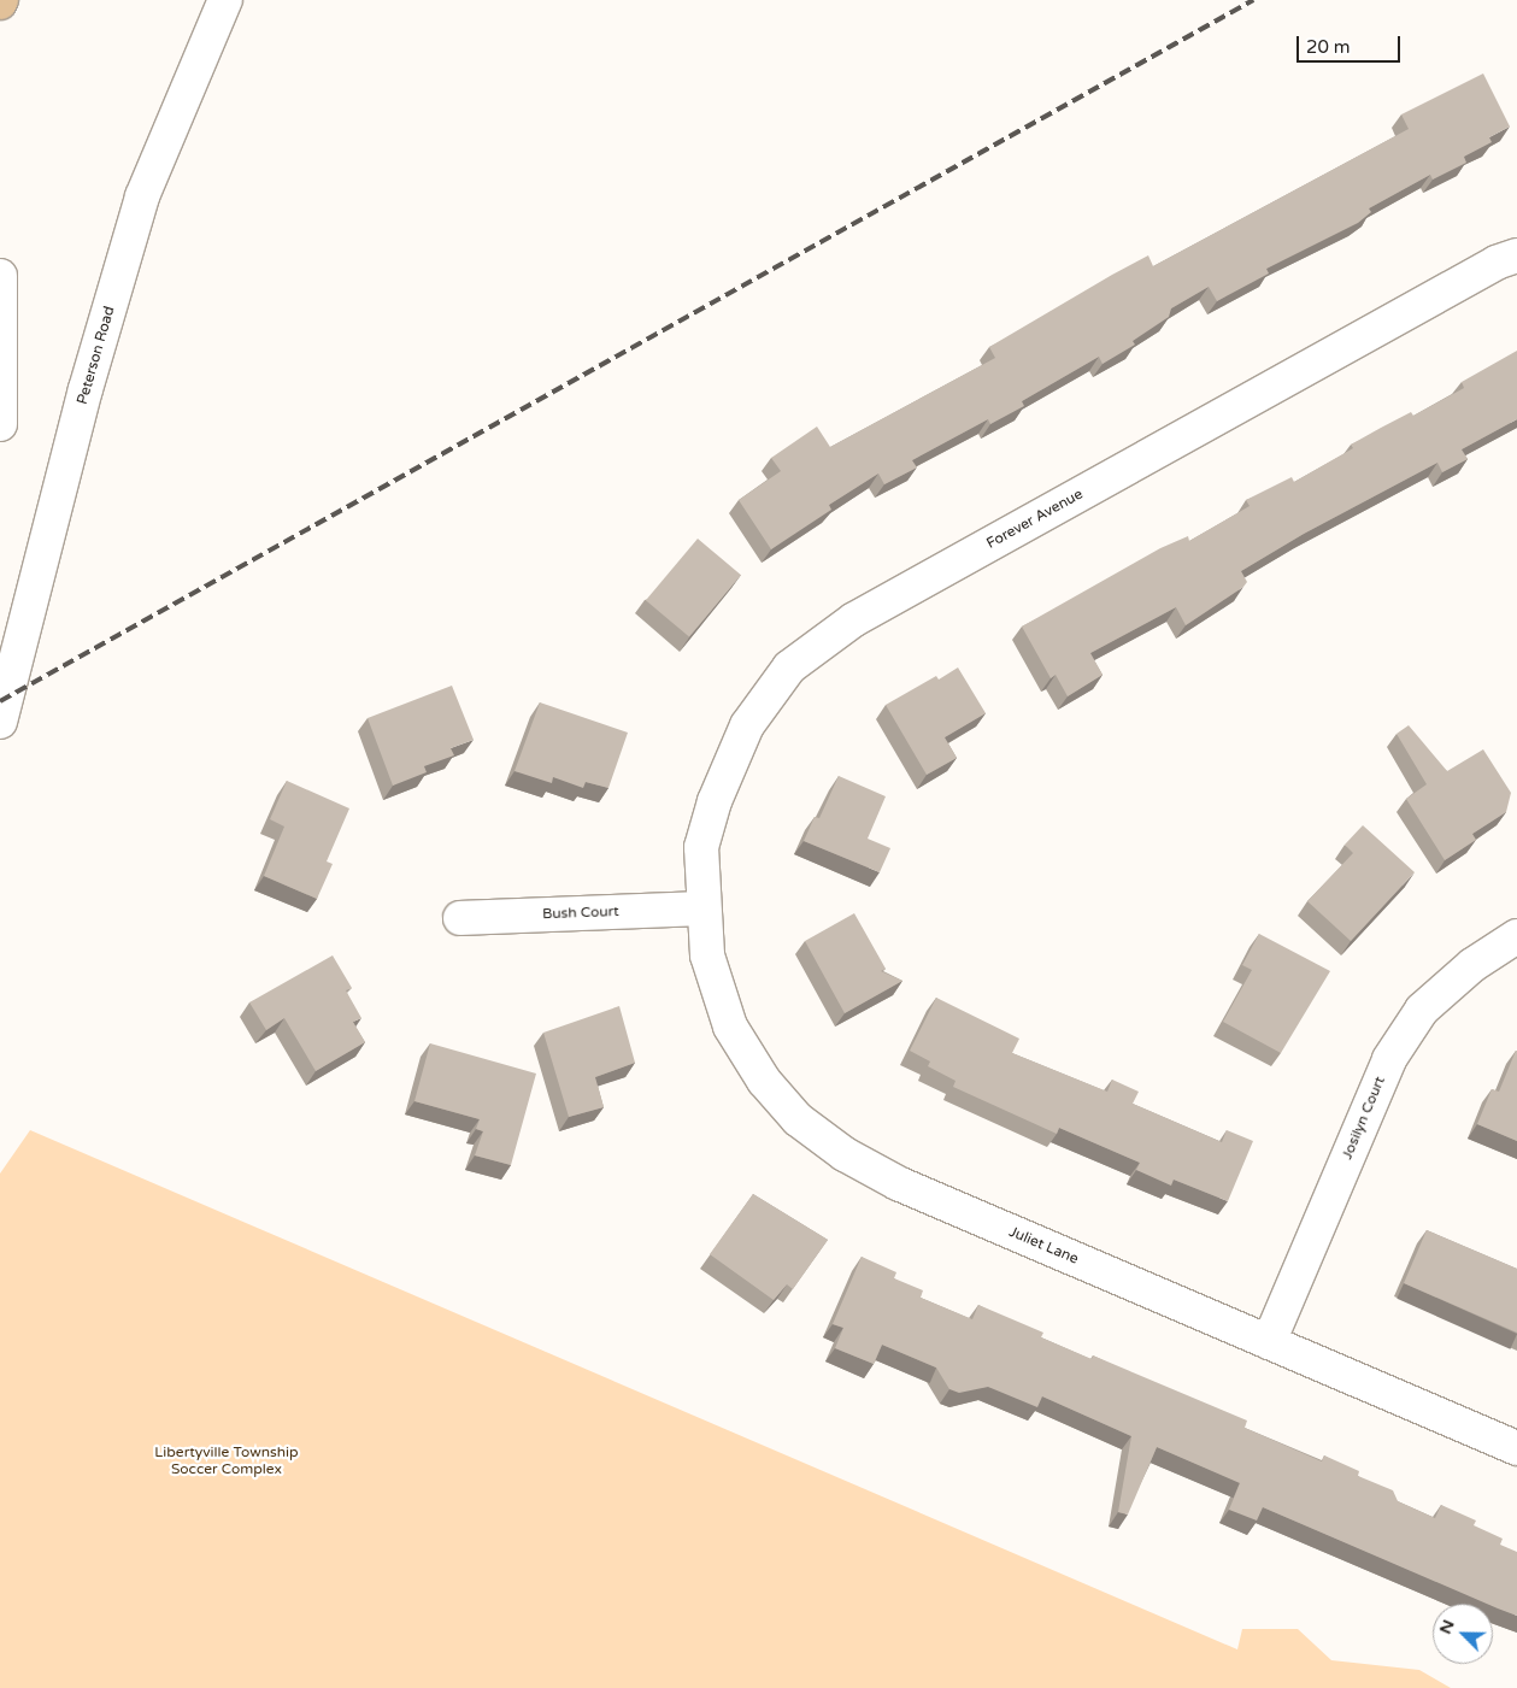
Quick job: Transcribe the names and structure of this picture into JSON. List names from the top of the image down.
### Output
{
  "streets": {
    "street": [
      "Peterson Road",
      "Forever Avenue",
      "Bush Court",
      "Josilyn Court",
      "Juliet Lane"
    ]
  },
  "crossings": [
    ["Forever Avenue", "Bush Court"],
    ["Forever Avenue", "Juliet Lane"],
    ["Bush Court", "Juliet Lane"],
    ["Josilyn Court", "Juliet Lane"]
  ],
  "parks": ["Libertyville Township Soccer Complex"],
  "scale_bar": "20 m",
  "north": "top left"
}
